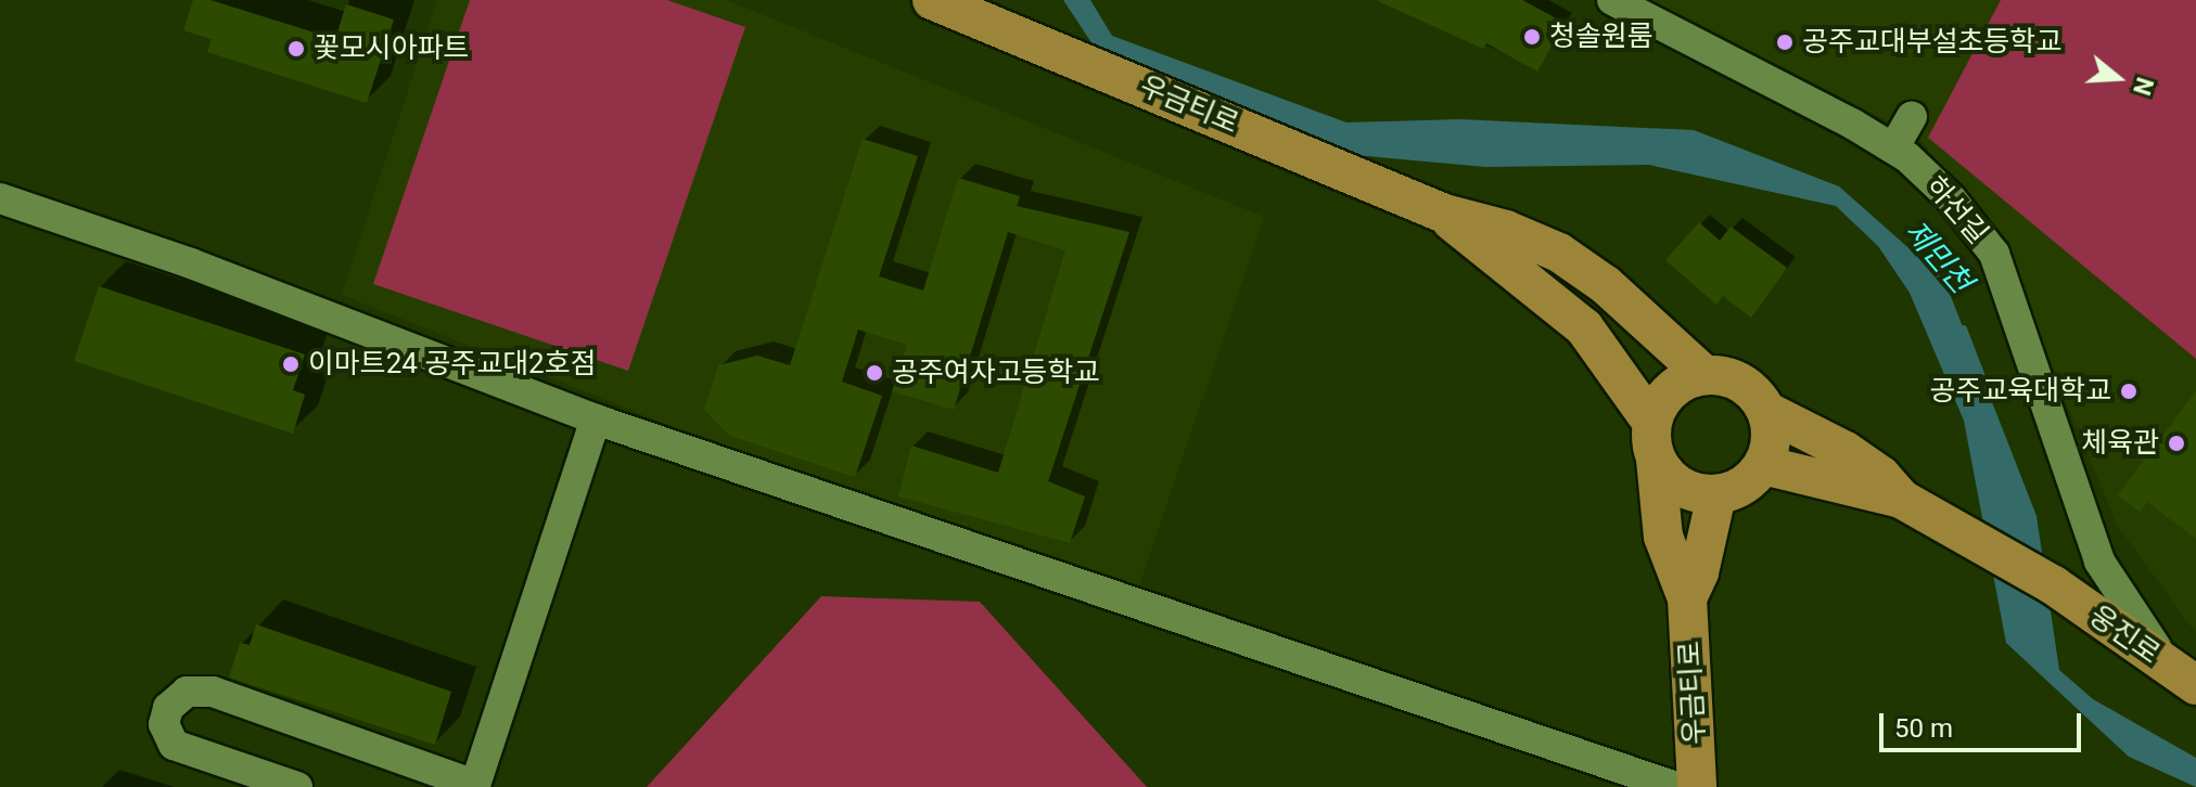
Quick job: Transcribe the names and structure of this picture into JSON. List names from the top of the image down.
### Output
{
  "streets": {
    "main road": ["우금티로", "웅진로"],
    "street": ["하선길"]
  },
  "crossings": [
    ["하선길", "웅진로"]
  ],
  "water": ["제민천"],
  "places": [
    "청솔원룸",
    "공주교대부설초등학교",
    "꽃모시아파트",
    "이마트24 공주교대2호점",
    "공주여자고등학교",
    "공주교육대학교",
    "체육관"
  ],
  "scale_bar": "50 m",
  "north": "right"
}
